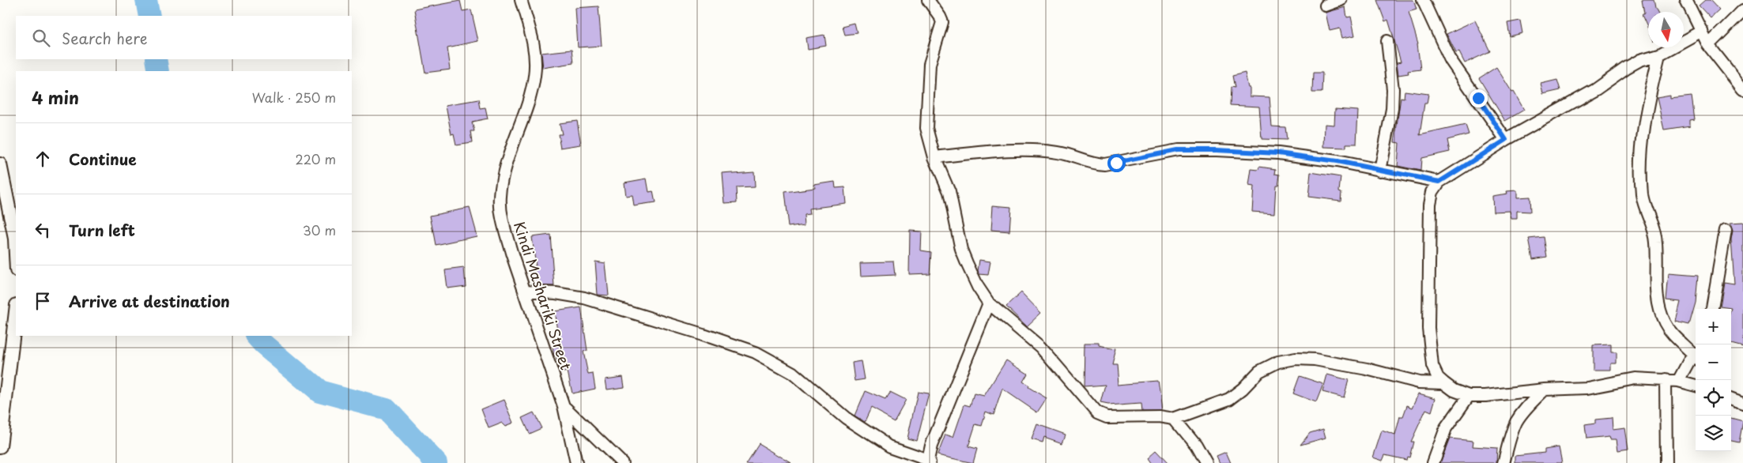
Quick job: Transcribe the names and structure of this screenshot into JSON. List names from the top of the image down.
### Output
{
  "streets": {
    "street": ["Kindi Mashariki Street"]
  },
  "north": "bottom",
  "page": {
    "search": "Search here",
    "heading": ["4 min", "Walk · 250 m"],
    "list": [
      ["Continue", "220 m"],
      ["Turn left", "30 m"],
      "Arrive at destination"
    ],
    "map_buttons": ["+", "−"]
  }
}
